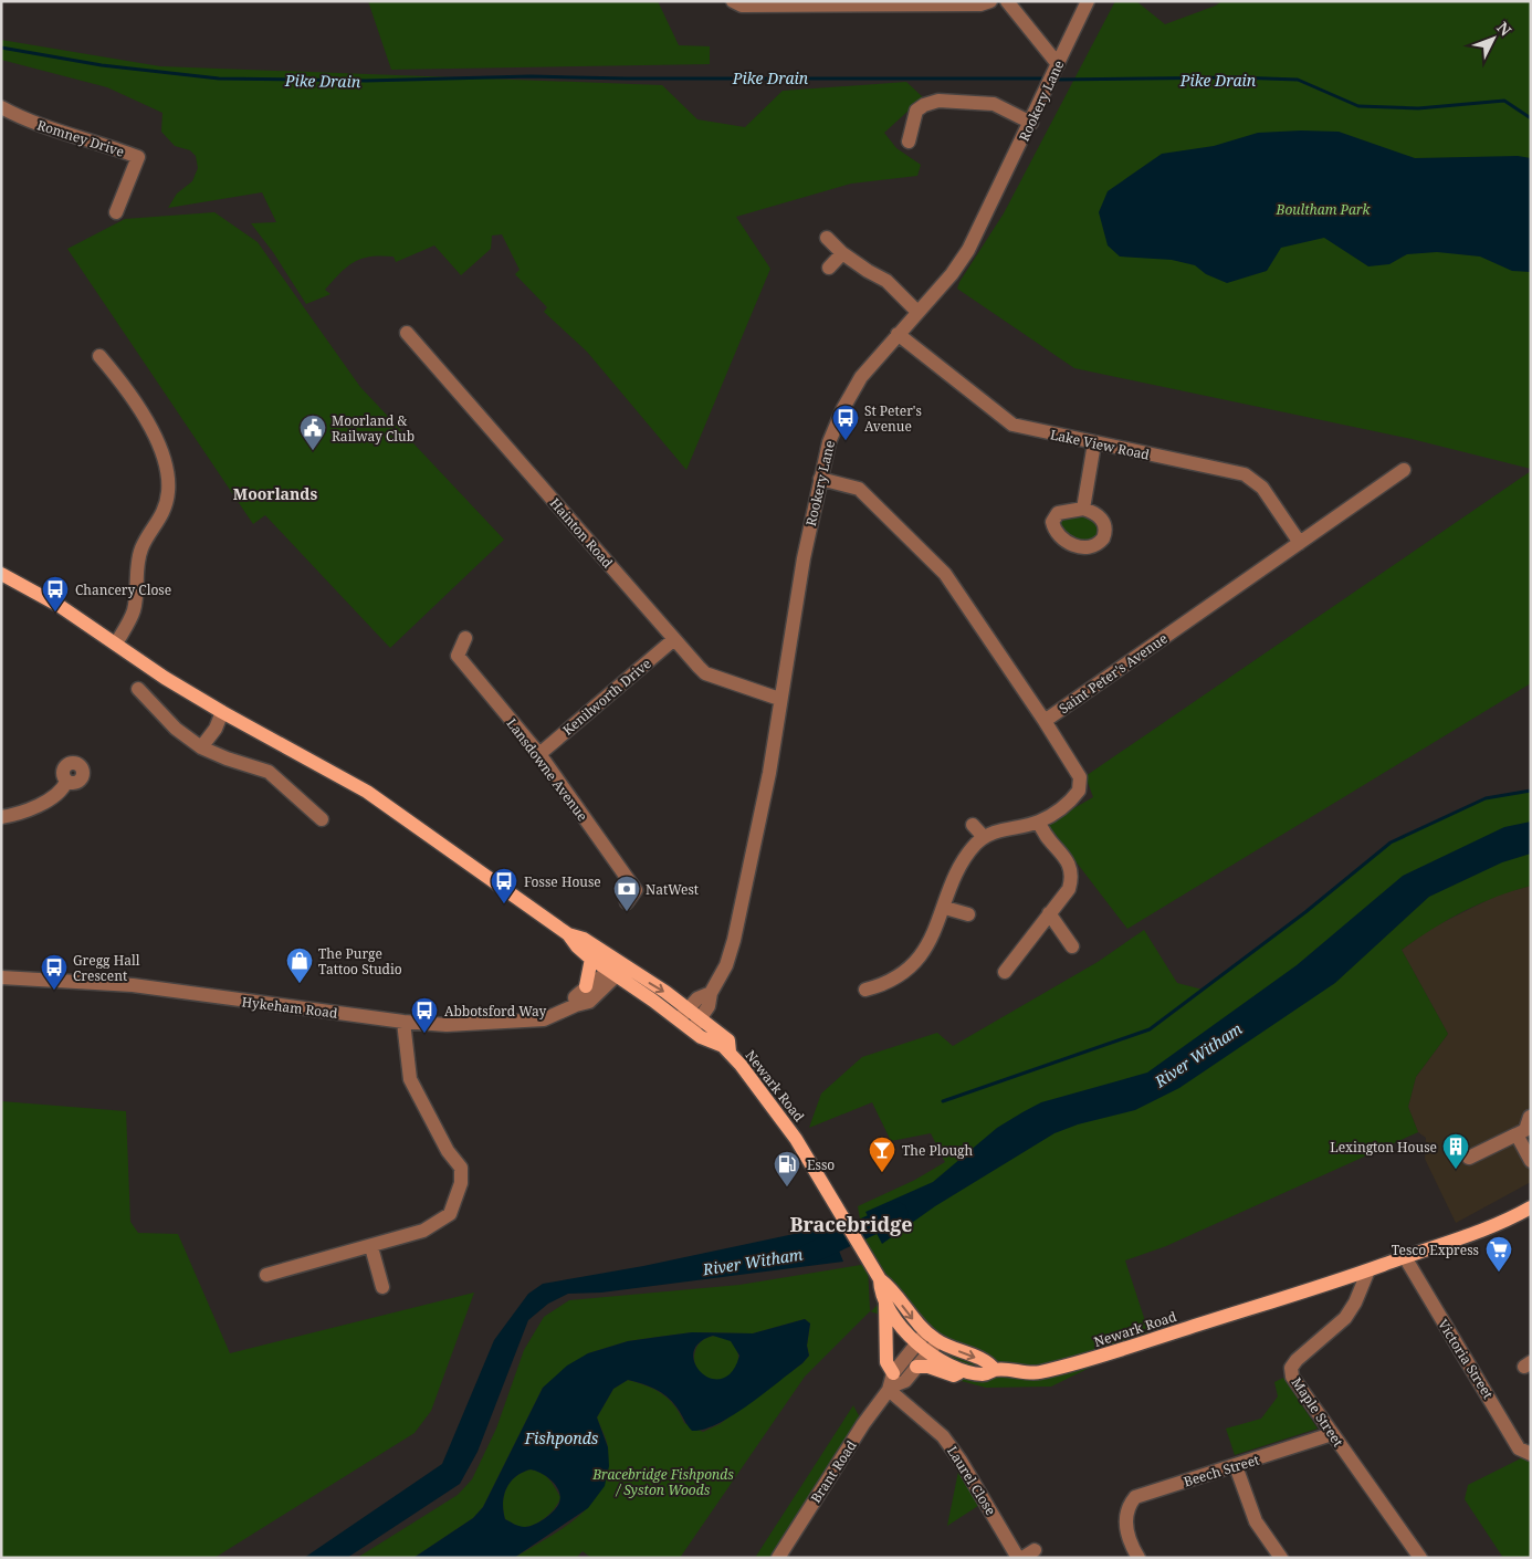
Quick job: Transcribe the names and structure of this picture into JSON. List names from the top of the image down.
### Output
{
  "streets": {
    "main road": ["Newark Road"],
    "street": [
      "Rookery Lane",
      "Romney Drive",
      "Lake View Road",
      "Hainton Road",
      "Saint Peter's Avenue",
      "Kenilworth Drive",
      "Lansdowne Avenue",
      "Hykeham Road",
      "Victoria Street",
      "Maple Street",
      "Beech Street",
      "Brant Road",
      "Laurel Close"
    ]
  },
  "crossings": [
    ["Rookery Lane", "Lake View Road"],
    ["Rookery Lane", "Hainton Road"],
    ["Rookery Lane", "Saint Peter's Avenue"],
    ["Rookery Lane", "Newark Road"],
    ["Lake View Road", "Saint Peter's Avenue"],
    ["Hainton Road", "Kenilworth Drive"],
    ["Kenilworth Drive", "Lansdowne Avenue"],
    ["Hykeham Road", "Newark Road"],
    ["Newark Road", "Victoria Street"],
    ["Newark Road", "Maple Street"],
    ["Newark Road", "Brant Road"],
    ["Maple Street", "Beech Street"],
    ["Brant Road", "Laurel Close"]
  ],
  "districts": ["Moorlands", "Bracebridge"],
  "water": ["Pike Drain", "River Witham", "Fishponds"],
  "parks": ["Boultham Park", "Bracebridge Fishponds / Syston Woods"],
  "places": {
    "bus stop": [
      "St Peter's Avenue",
      "Chancery Close",
      "Fosse House",
      "Gregg Hall Crescent",
      "Abbotsford Way"
    ],
    "public building": ["Moorland & Railway Club"],
    "bank": ["NatWest"],
    "shop": ["The Purge Tattoo Studio"],
    "building": ["Lexington House"],
    "bar": ["The Plough"],
    "fuel station": ["Esso"],
    "supermarket": ["Tesco Express"]
  },
  "north": "top right"
}
